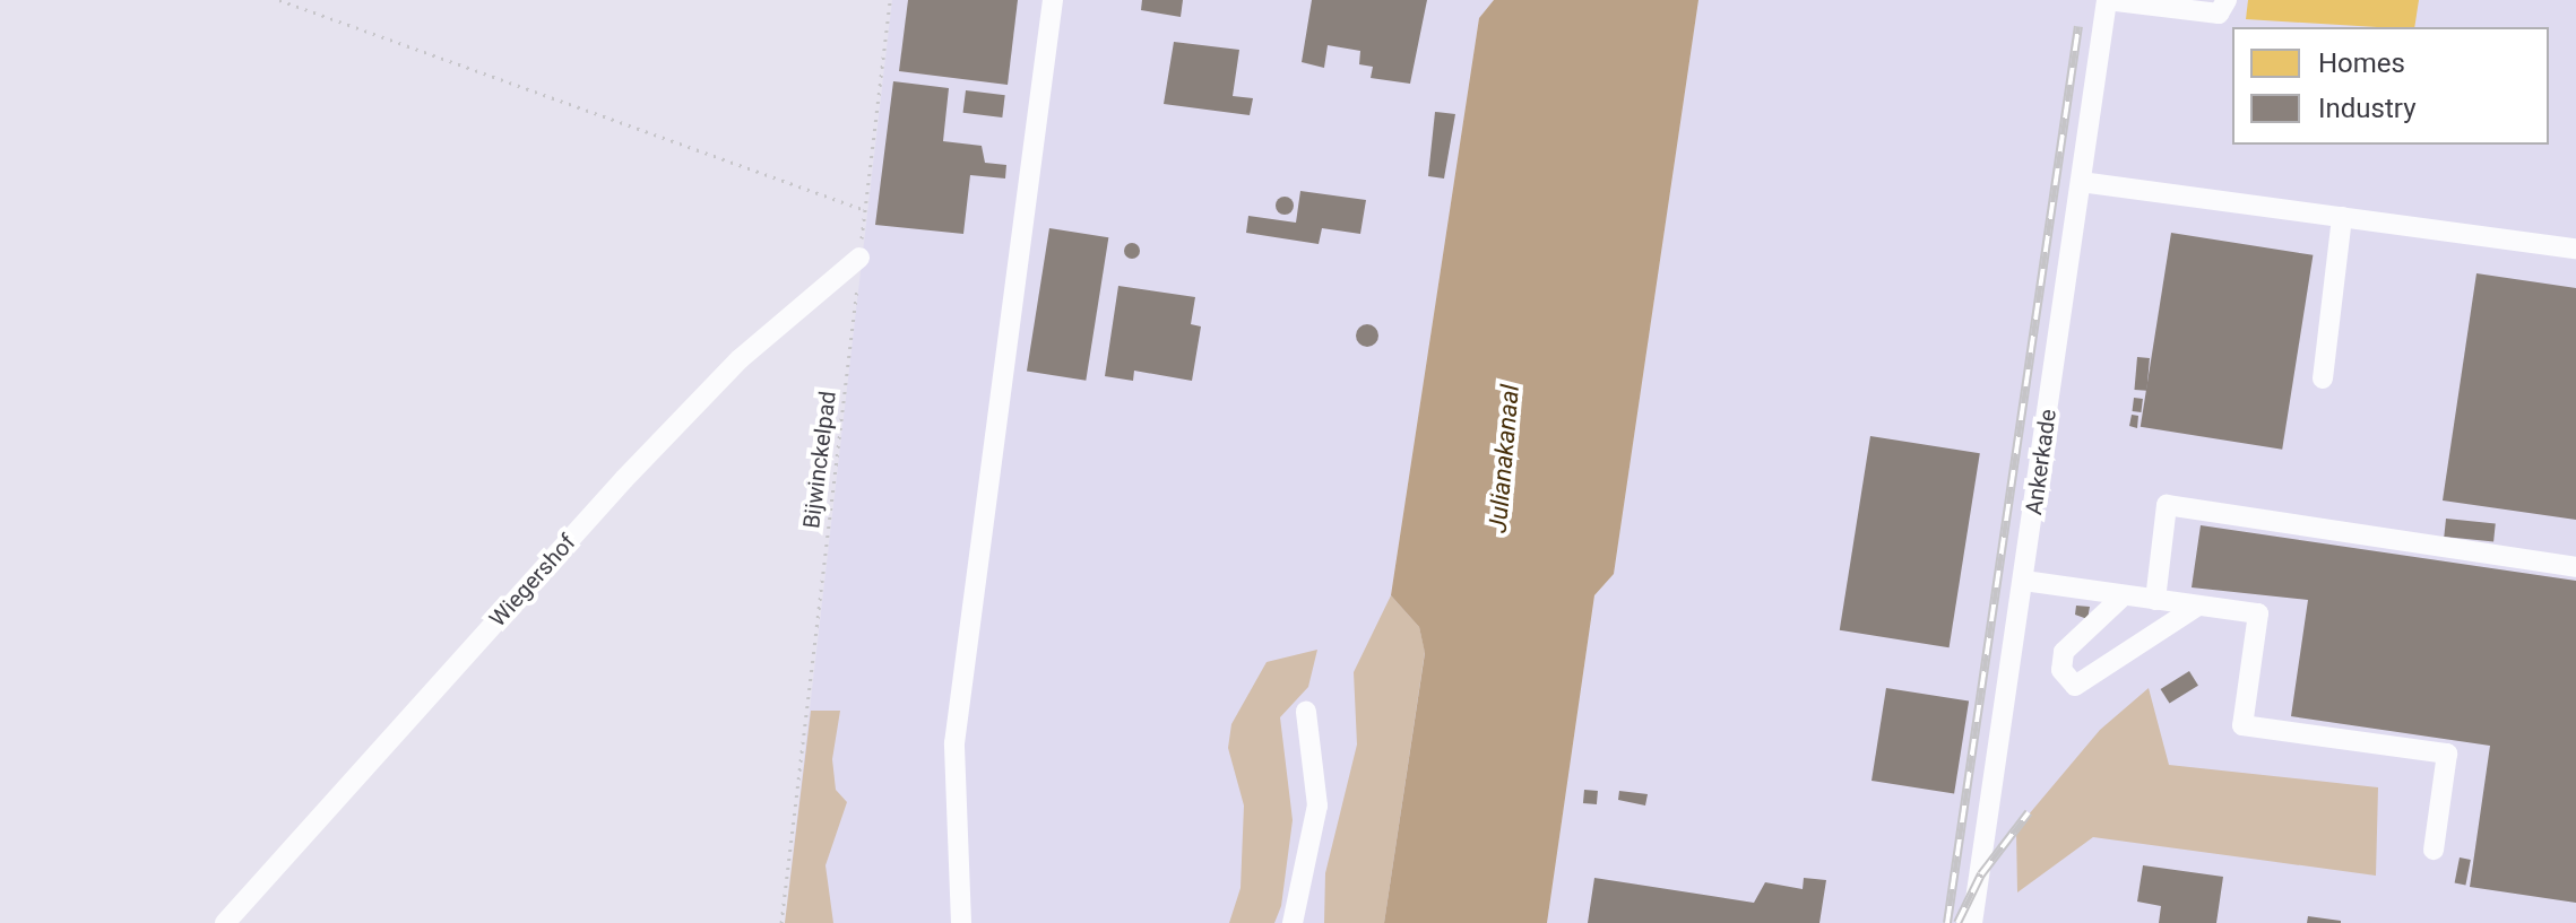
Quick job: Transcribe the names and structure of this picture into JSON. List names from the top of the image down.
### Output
{
  "streets": {
    "street": ["Ankerkade", "Wiegershof"],
    "path": ["Bijwinckelpad"]
  },
  "crossings": [
    ["Bijwinckelpad", "Wiegershof"]
  ],
  "water": ["Julianakanaal"],
  "legend": ["Homes", "Industry"]
}
